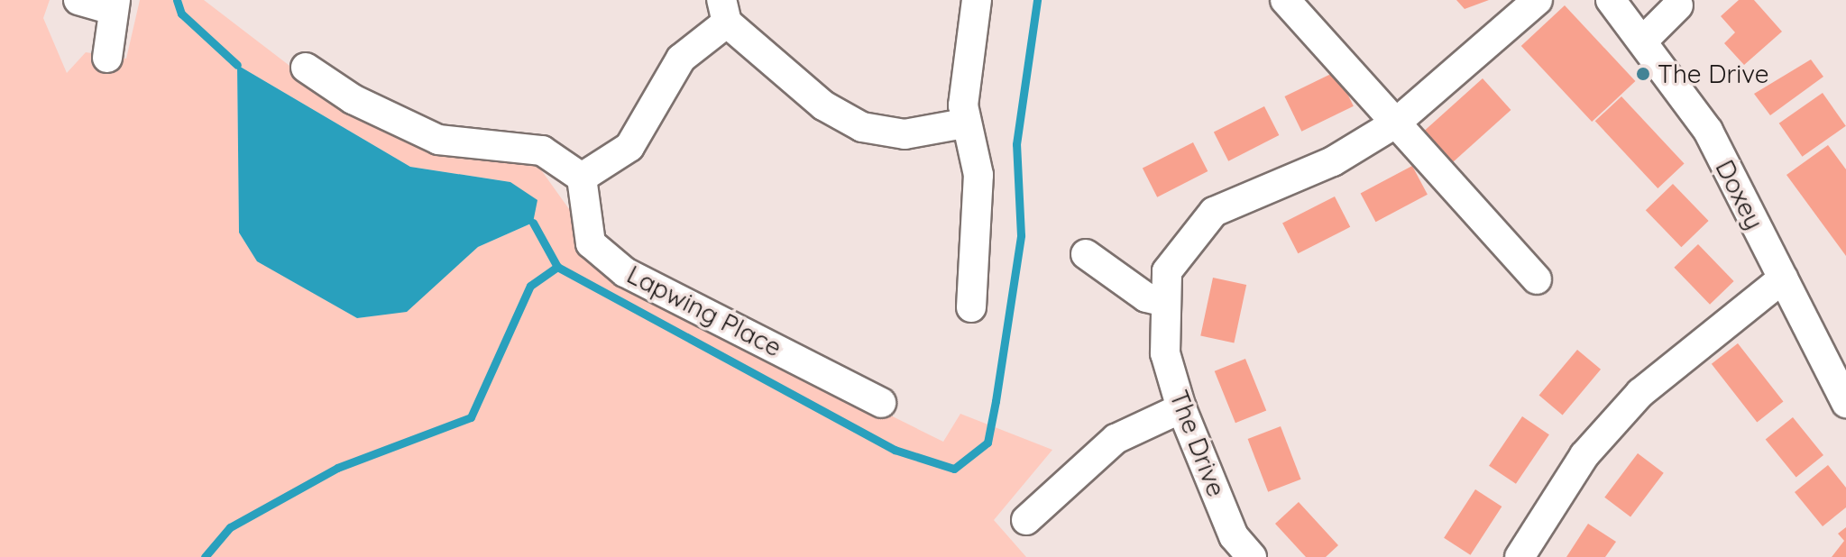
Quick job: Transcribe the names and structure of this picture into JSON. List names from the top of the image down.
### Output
{
  "streets": {
    "street": ["Doxey", "Lapwing Place", "The Drive"]
  },
  "places": ["The Drive"]
}
